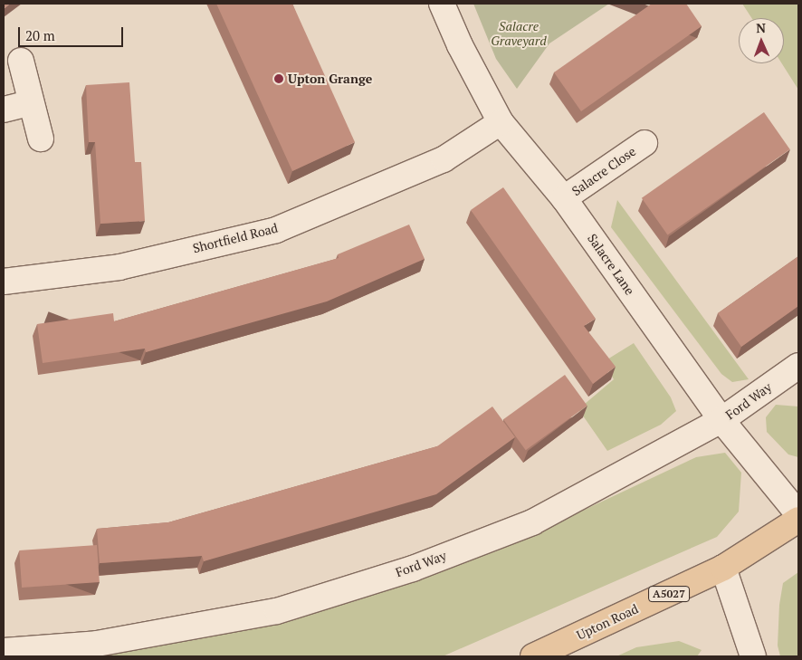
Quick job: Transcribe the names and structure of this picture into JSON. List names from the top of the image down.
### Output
{
  "streets": {
    "main road": ["A5027", "Upton Road"],
    "street": [
      "Salacre Close",
      "Shortfield Road",
      "Salacre Lane",
      "Ford Way"
    ]
  },
  "crossings": [
    ["Salacre Close", "Salacre Lane"],
    ["Shortfield Road", "Salacre Lane"],
    ["Salacre Lane", "Ford Way"]
  ],
  "parks": ["Salacre Graveyard"],
  "places": ["Upton Grange"],
  "scale_bar": "20 m",
  "north": "top"
}
